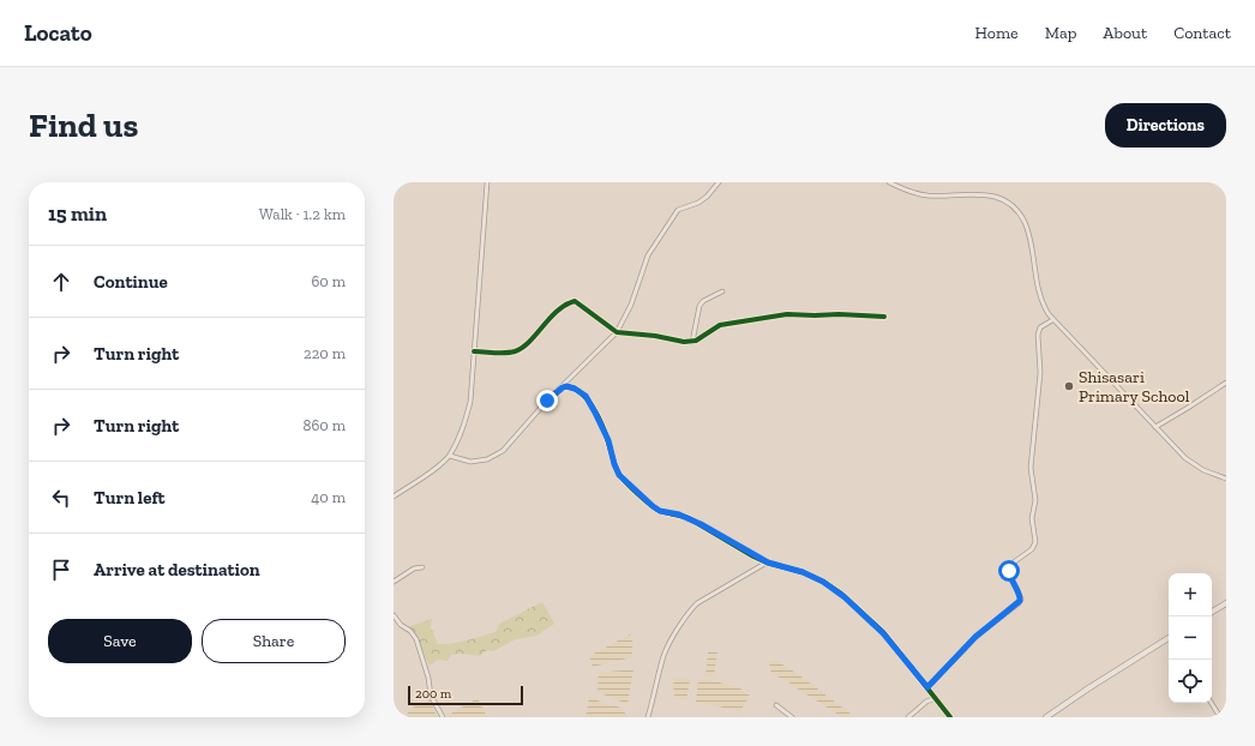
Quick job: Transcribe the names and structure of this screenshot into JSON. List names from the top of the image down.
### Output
{
  "places": ["Shisasari Primary School"],
  "scale_bar": "200 m",
  "page": {
    "header": "Locato",
    "nav": [
      "Home",
      "Map",
      "About",
      "Contact"
    ],
    "buttons": [
      "Directions",
      ["Save", "Share"]
    ],
    "title": "Find us",
    "heading": ["15 min", "Walk · 1.2 km"],
    "list": [
      ["Continue", "60 m"],
      ["Turn right", "220 m"],
      ["Turn right", "860 m"],
      ["Turn left", "40 m"],
      "Arrive at destination"
    ],
    "map_buttons": ["+", "−"],
    "scale": "200 m"
  }
}
